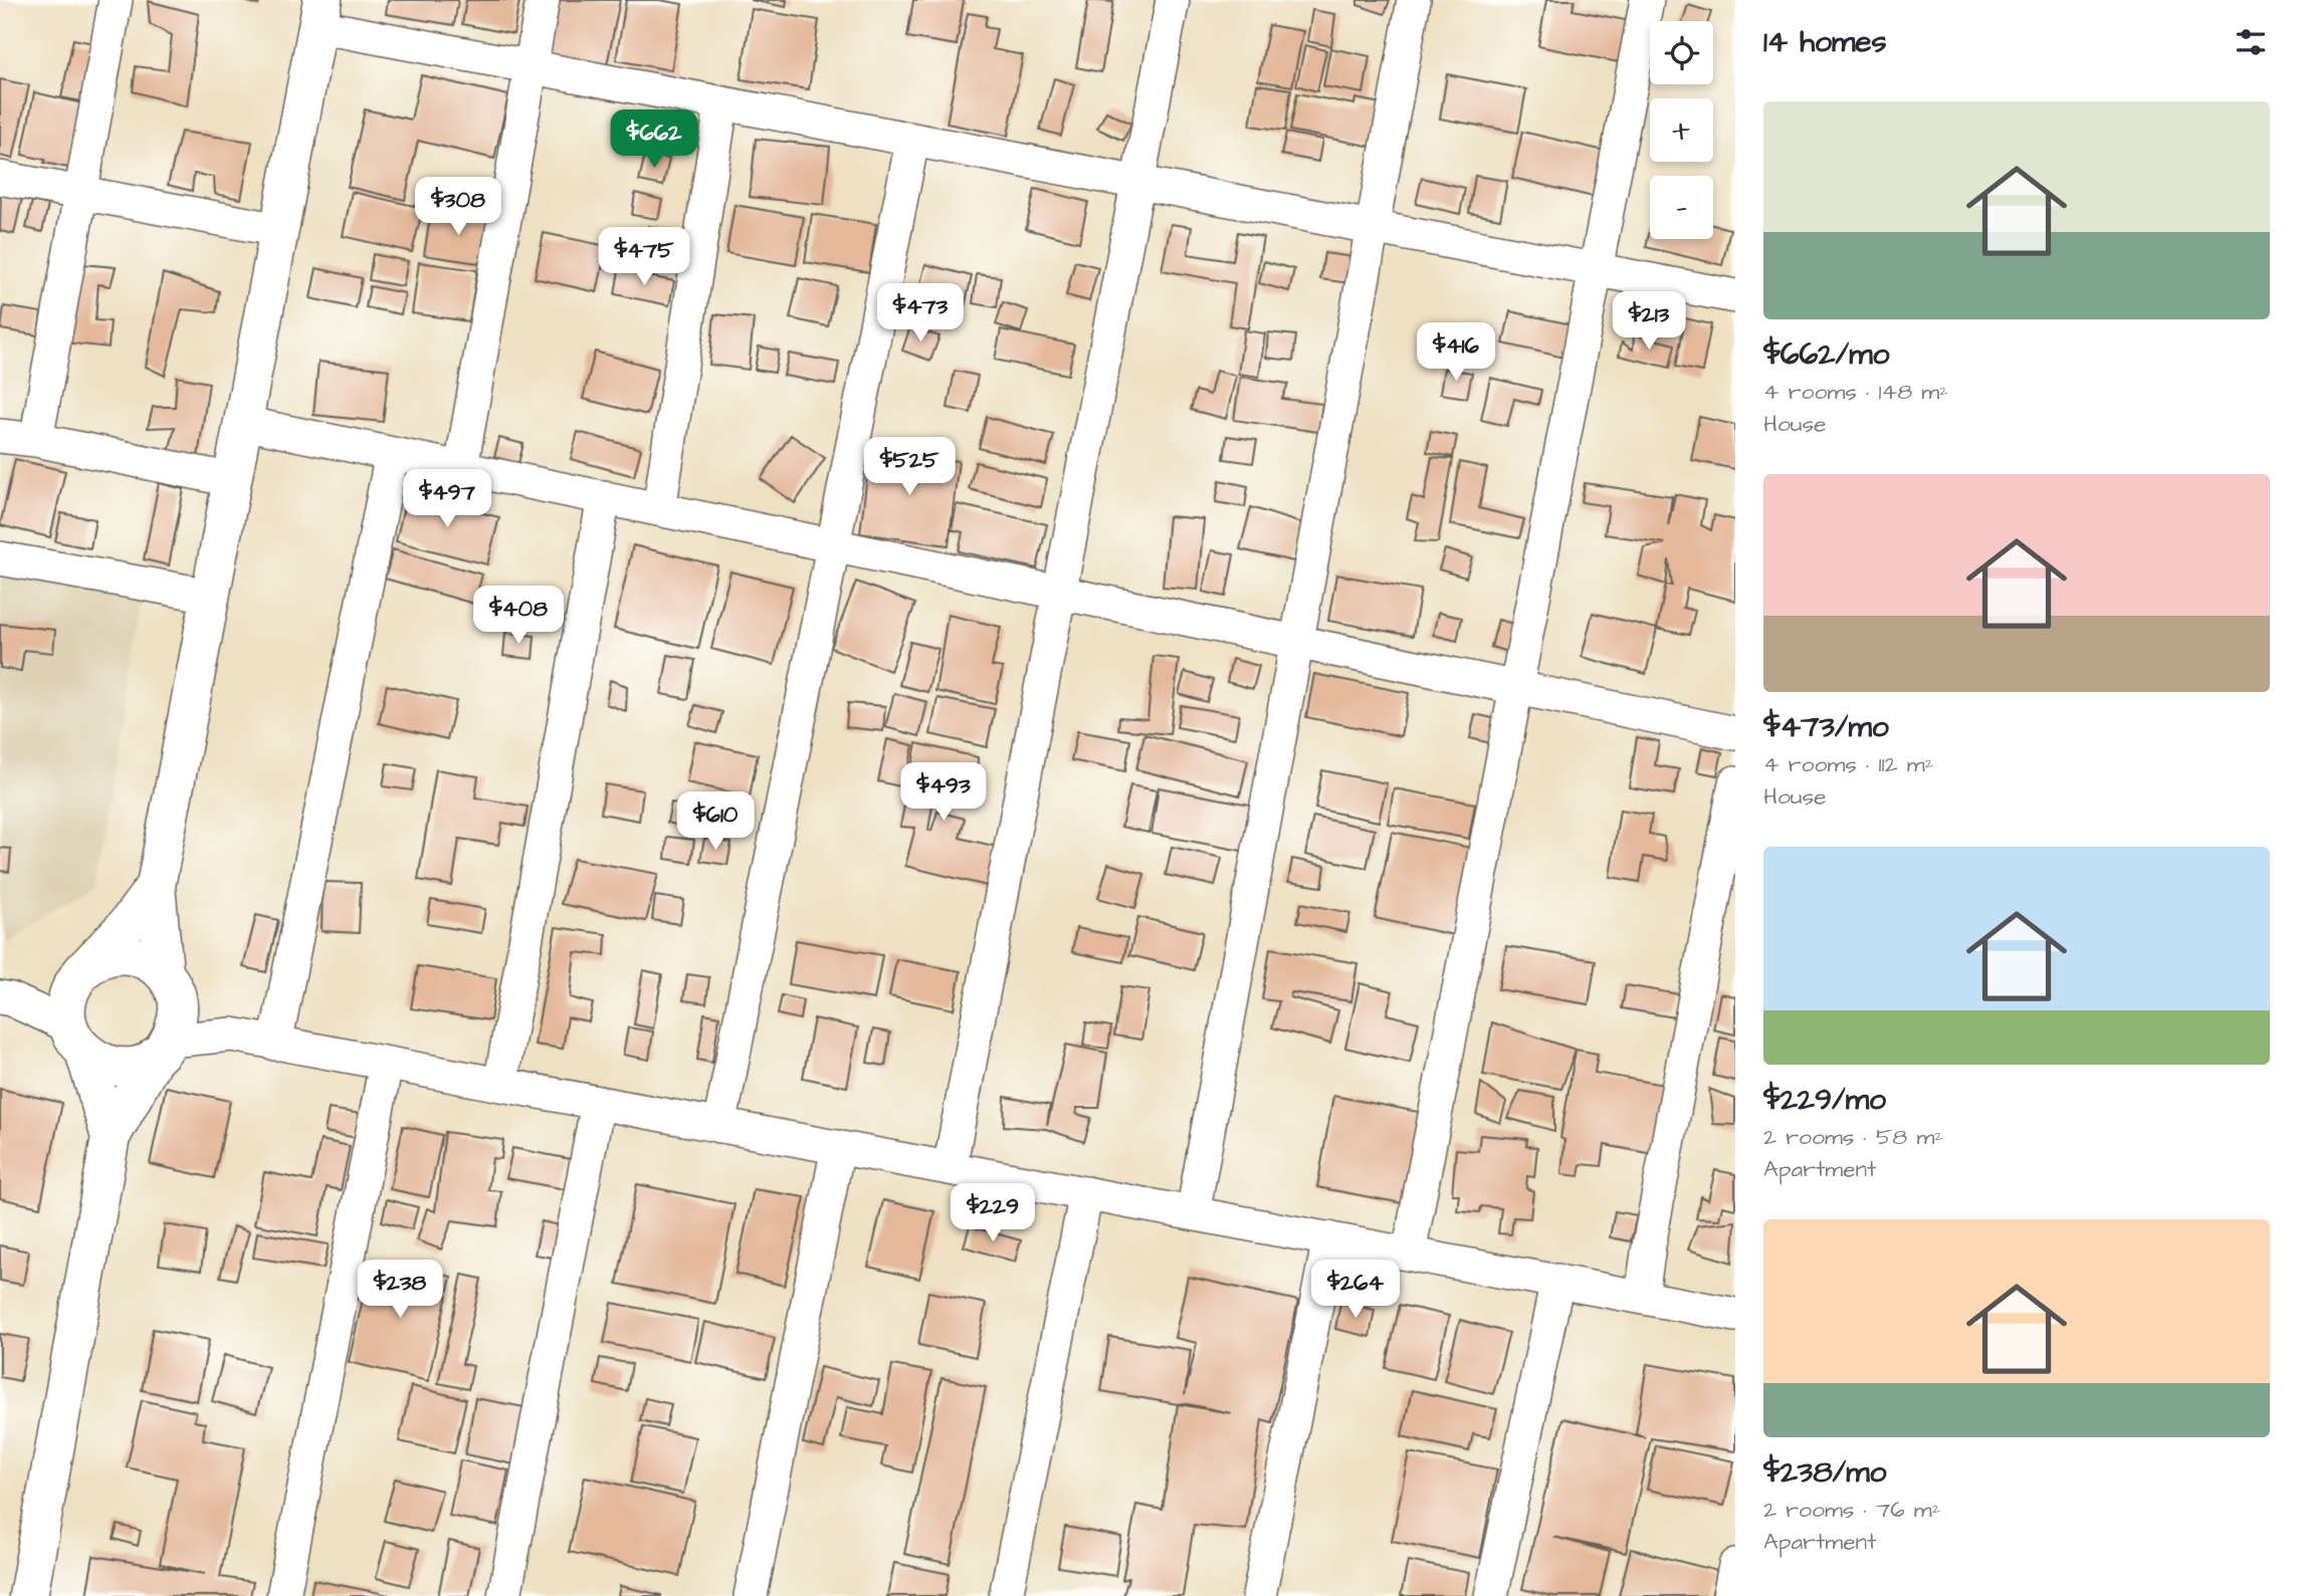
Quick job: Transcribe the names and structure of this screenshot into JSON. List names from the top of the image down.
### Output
{
  "page": {
    "heading": "14 homes",
    "map_buttons": ["+", "−"],
    "list": [
      {
        "name": "$662/mo",
        "note": "4 rooms · 148 m² · House"
      },
      {
        "name": "$473/mo",
        "note": "4 rooms · 112 m² · House"
      },
      {
        "name": "$229/mo",
        "note": "2 rooms · 58 m² · Apartment"
      },
      {
        "name": "$238/mo",
        "note": "2 rooms · 76 m² · Apartment"
      }
    ],
    "price": [
      "$662",
      "$308",
      "$475",
      "$473",
      "$213",
      "$416",
      "$525",
      "$497",
      "$408",
      "$493",
      "$610",
      "$229",
      "$238",
      "$264"
    ]
  }
}
